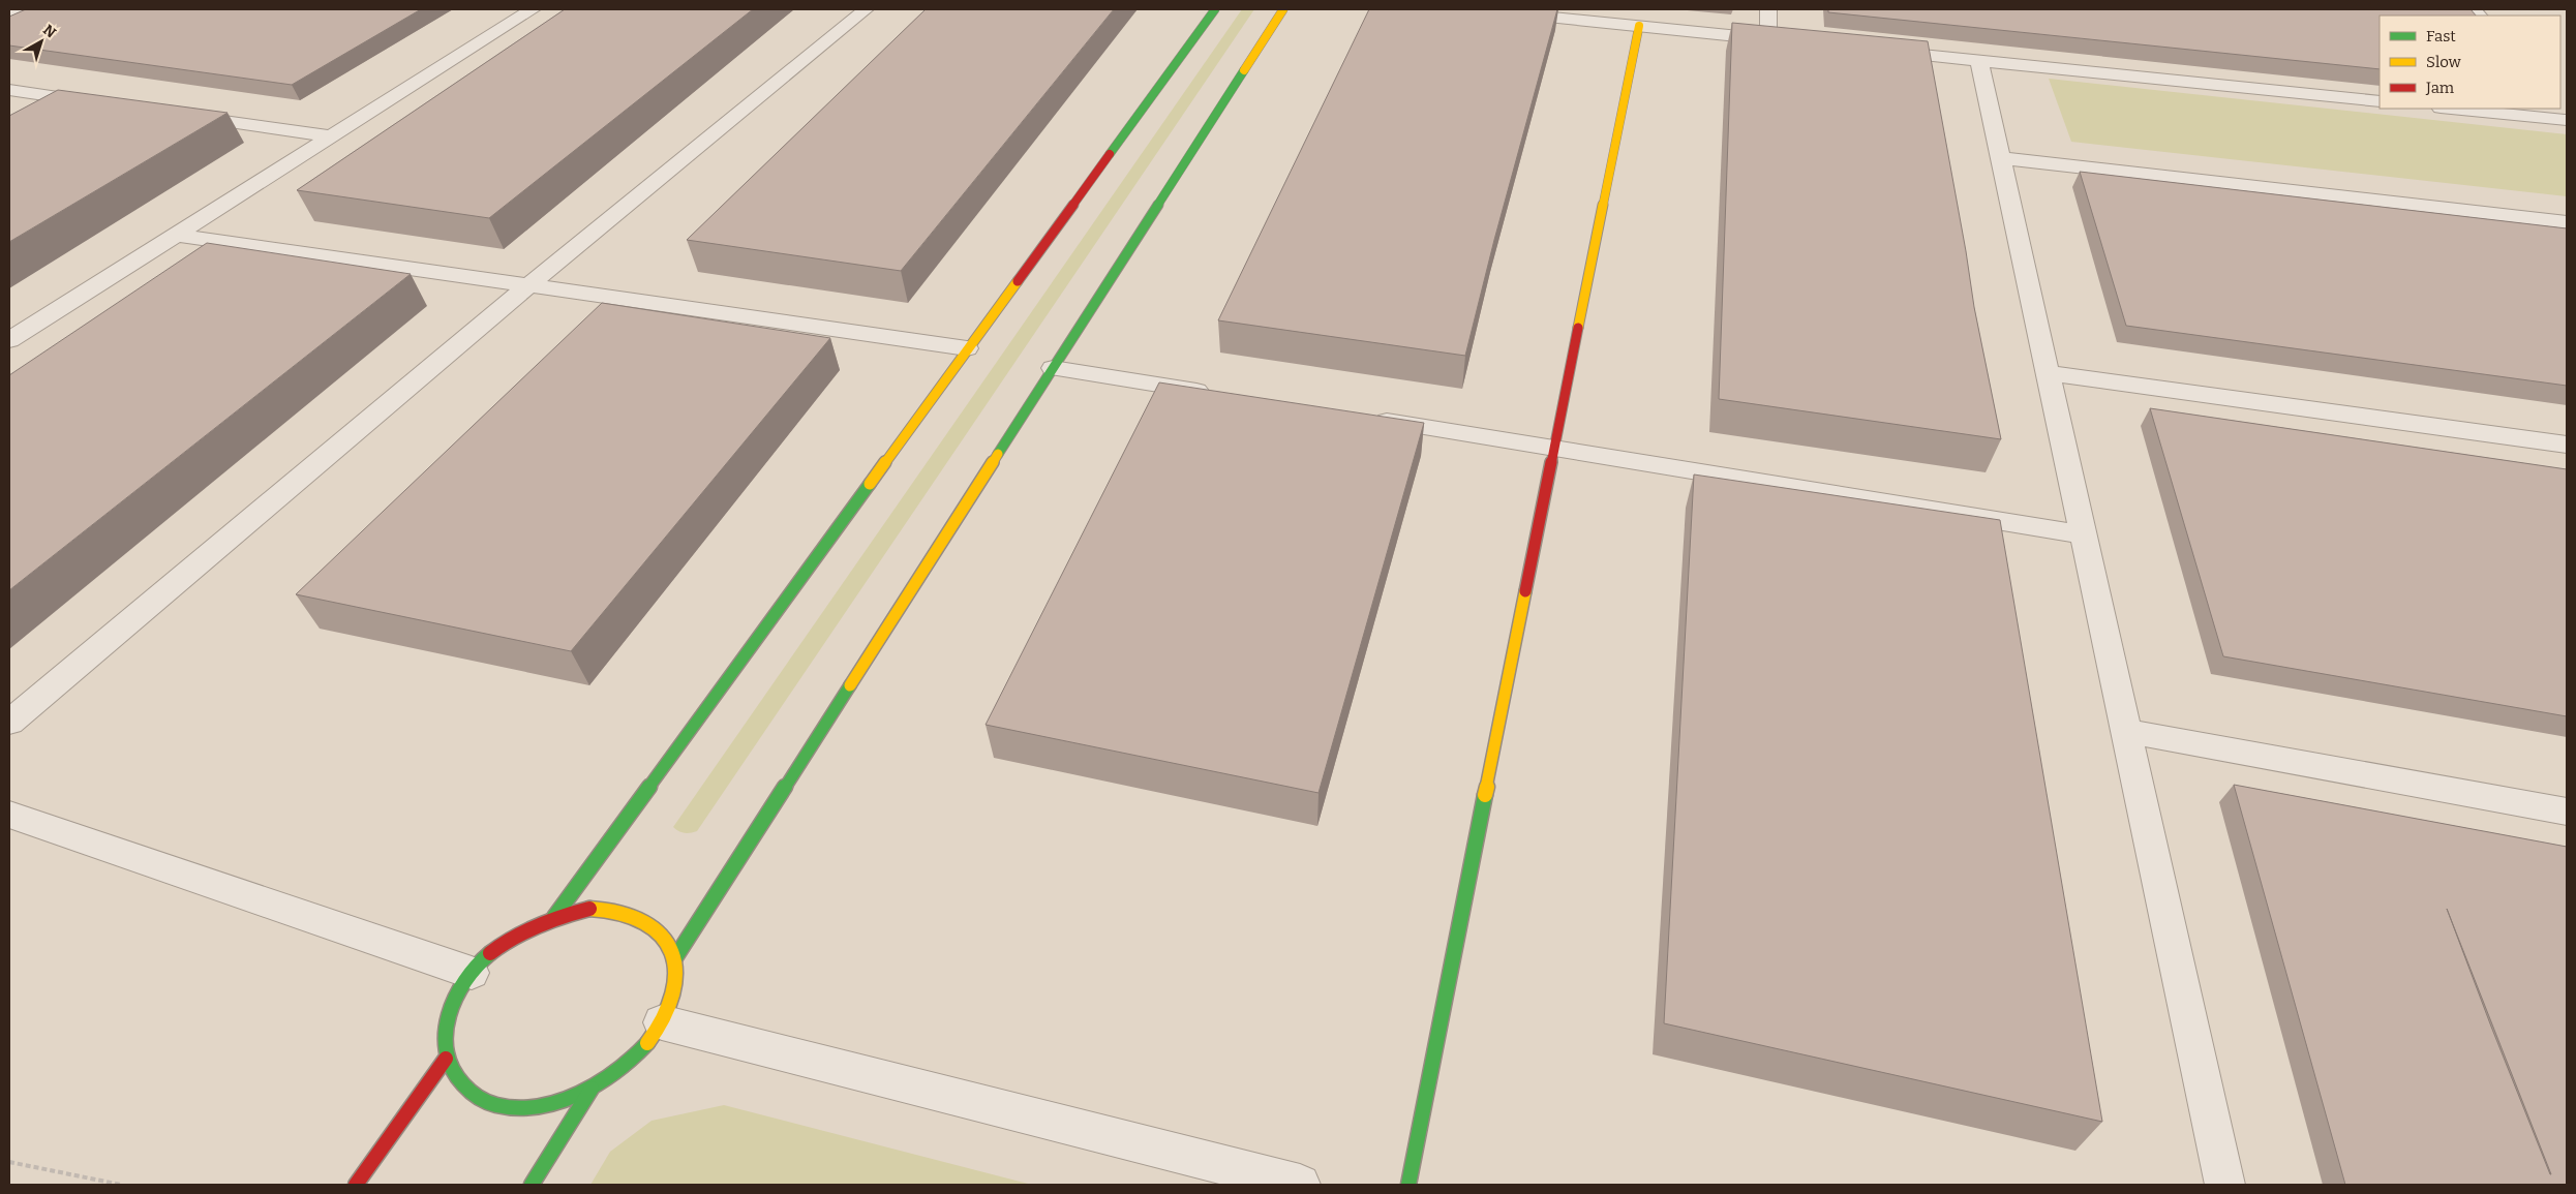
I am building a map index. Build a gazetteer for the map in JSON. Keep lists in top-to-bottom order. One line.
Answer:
{"legend":["Fast","Slow","Jam"],"north":"top right"}
